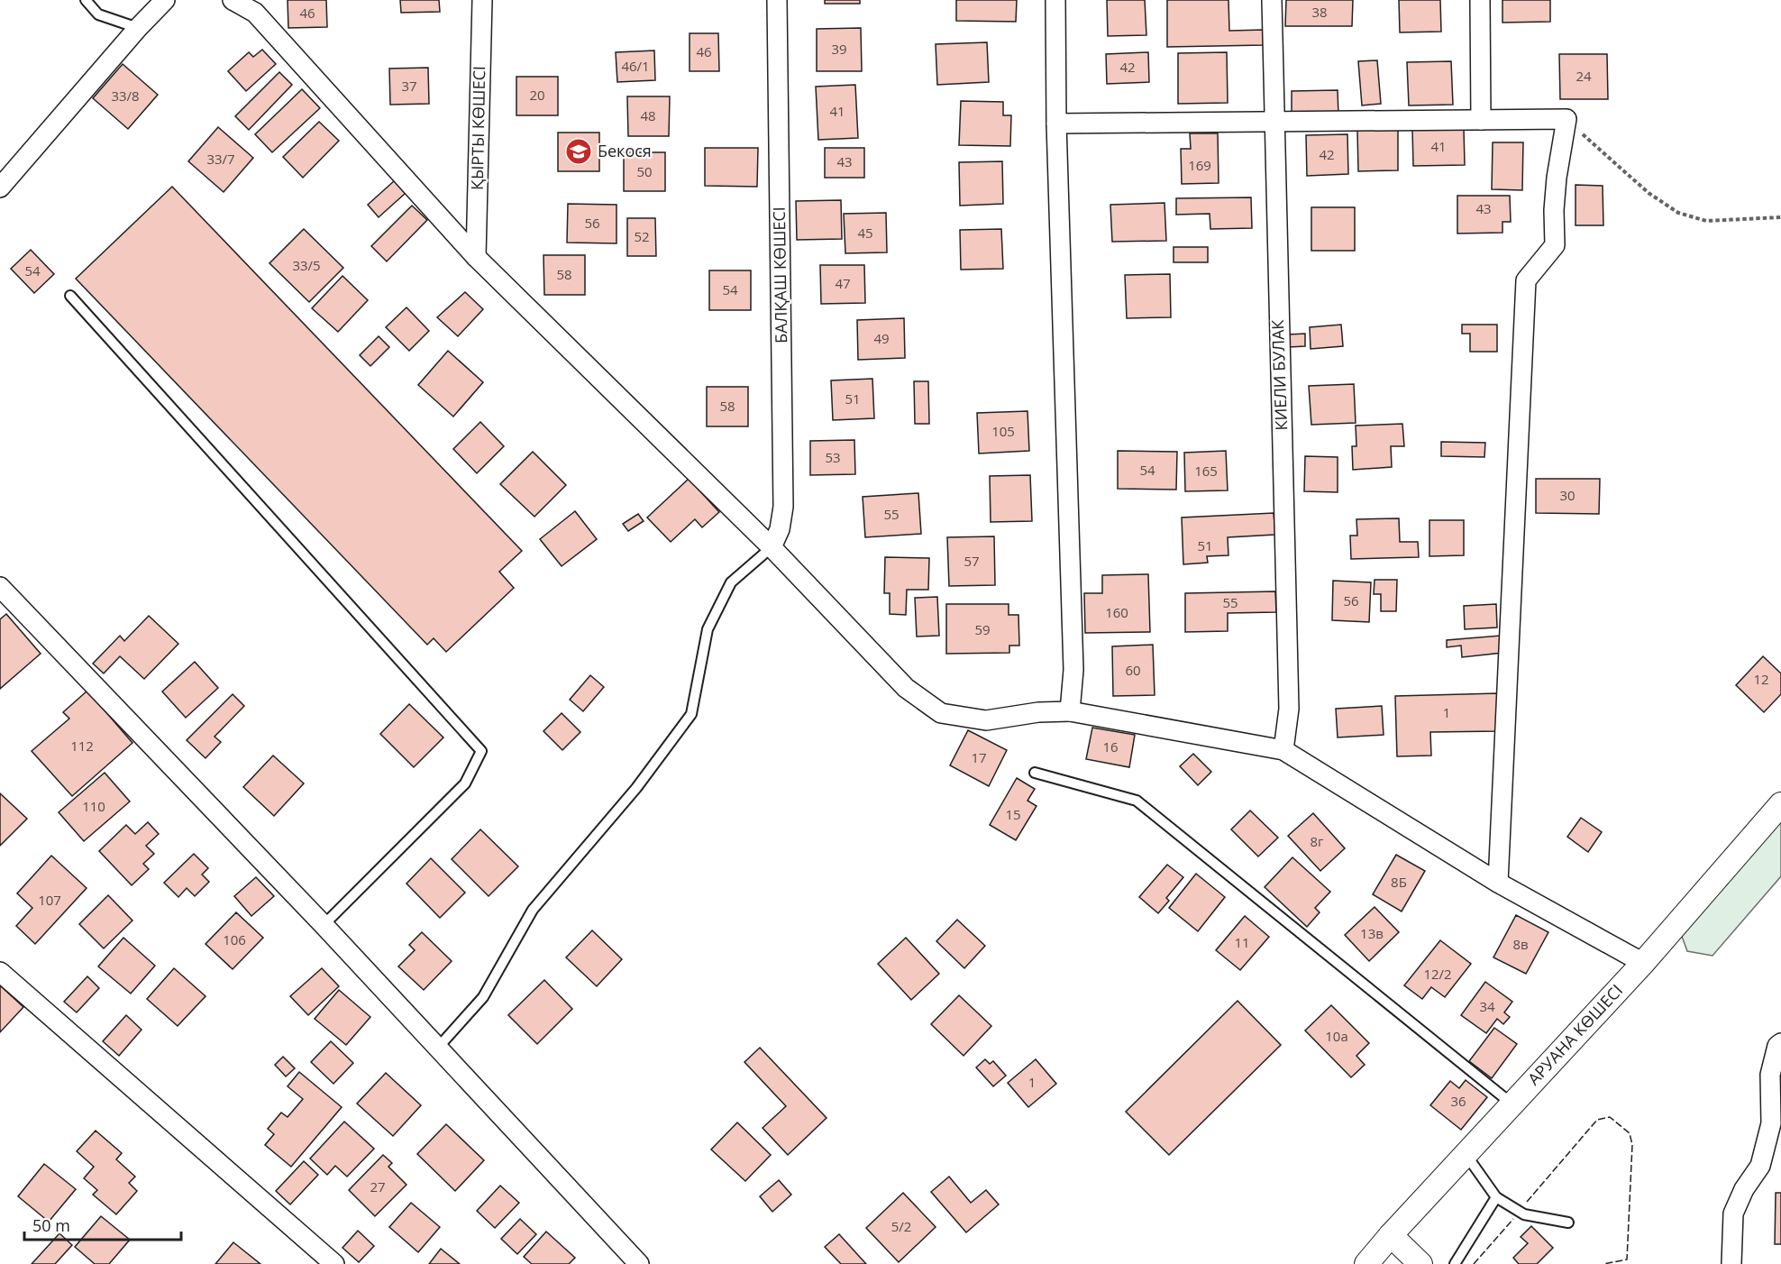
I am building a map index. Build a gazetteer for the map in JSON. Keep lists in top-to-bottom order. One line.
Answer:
{"streets":{"street":["ҚЫРТЫ КӨШЕСІ","БАЛҚАШ КӨШЕСІ","КИЕЛИ БУЛАК","АРУАНА КӨШЕСІ"]},"places":{"school or university":["Бекося"]},"house_numbers":["38","46","39","46","46/1","42","24","37","20","33/8","41","48","41","42","33/7","43","169","50","43","56","45","52","33/5","54","58","47","54","49","51","58","105","53","54","165","30","55","51","57","56","55","160","59","60","12","1","112","16","17","110","15","8г","8Б","107","13в","106","11","8в","12/2","34","10а","1","36","27","5/2"],"scale_bar":"50 m"}
